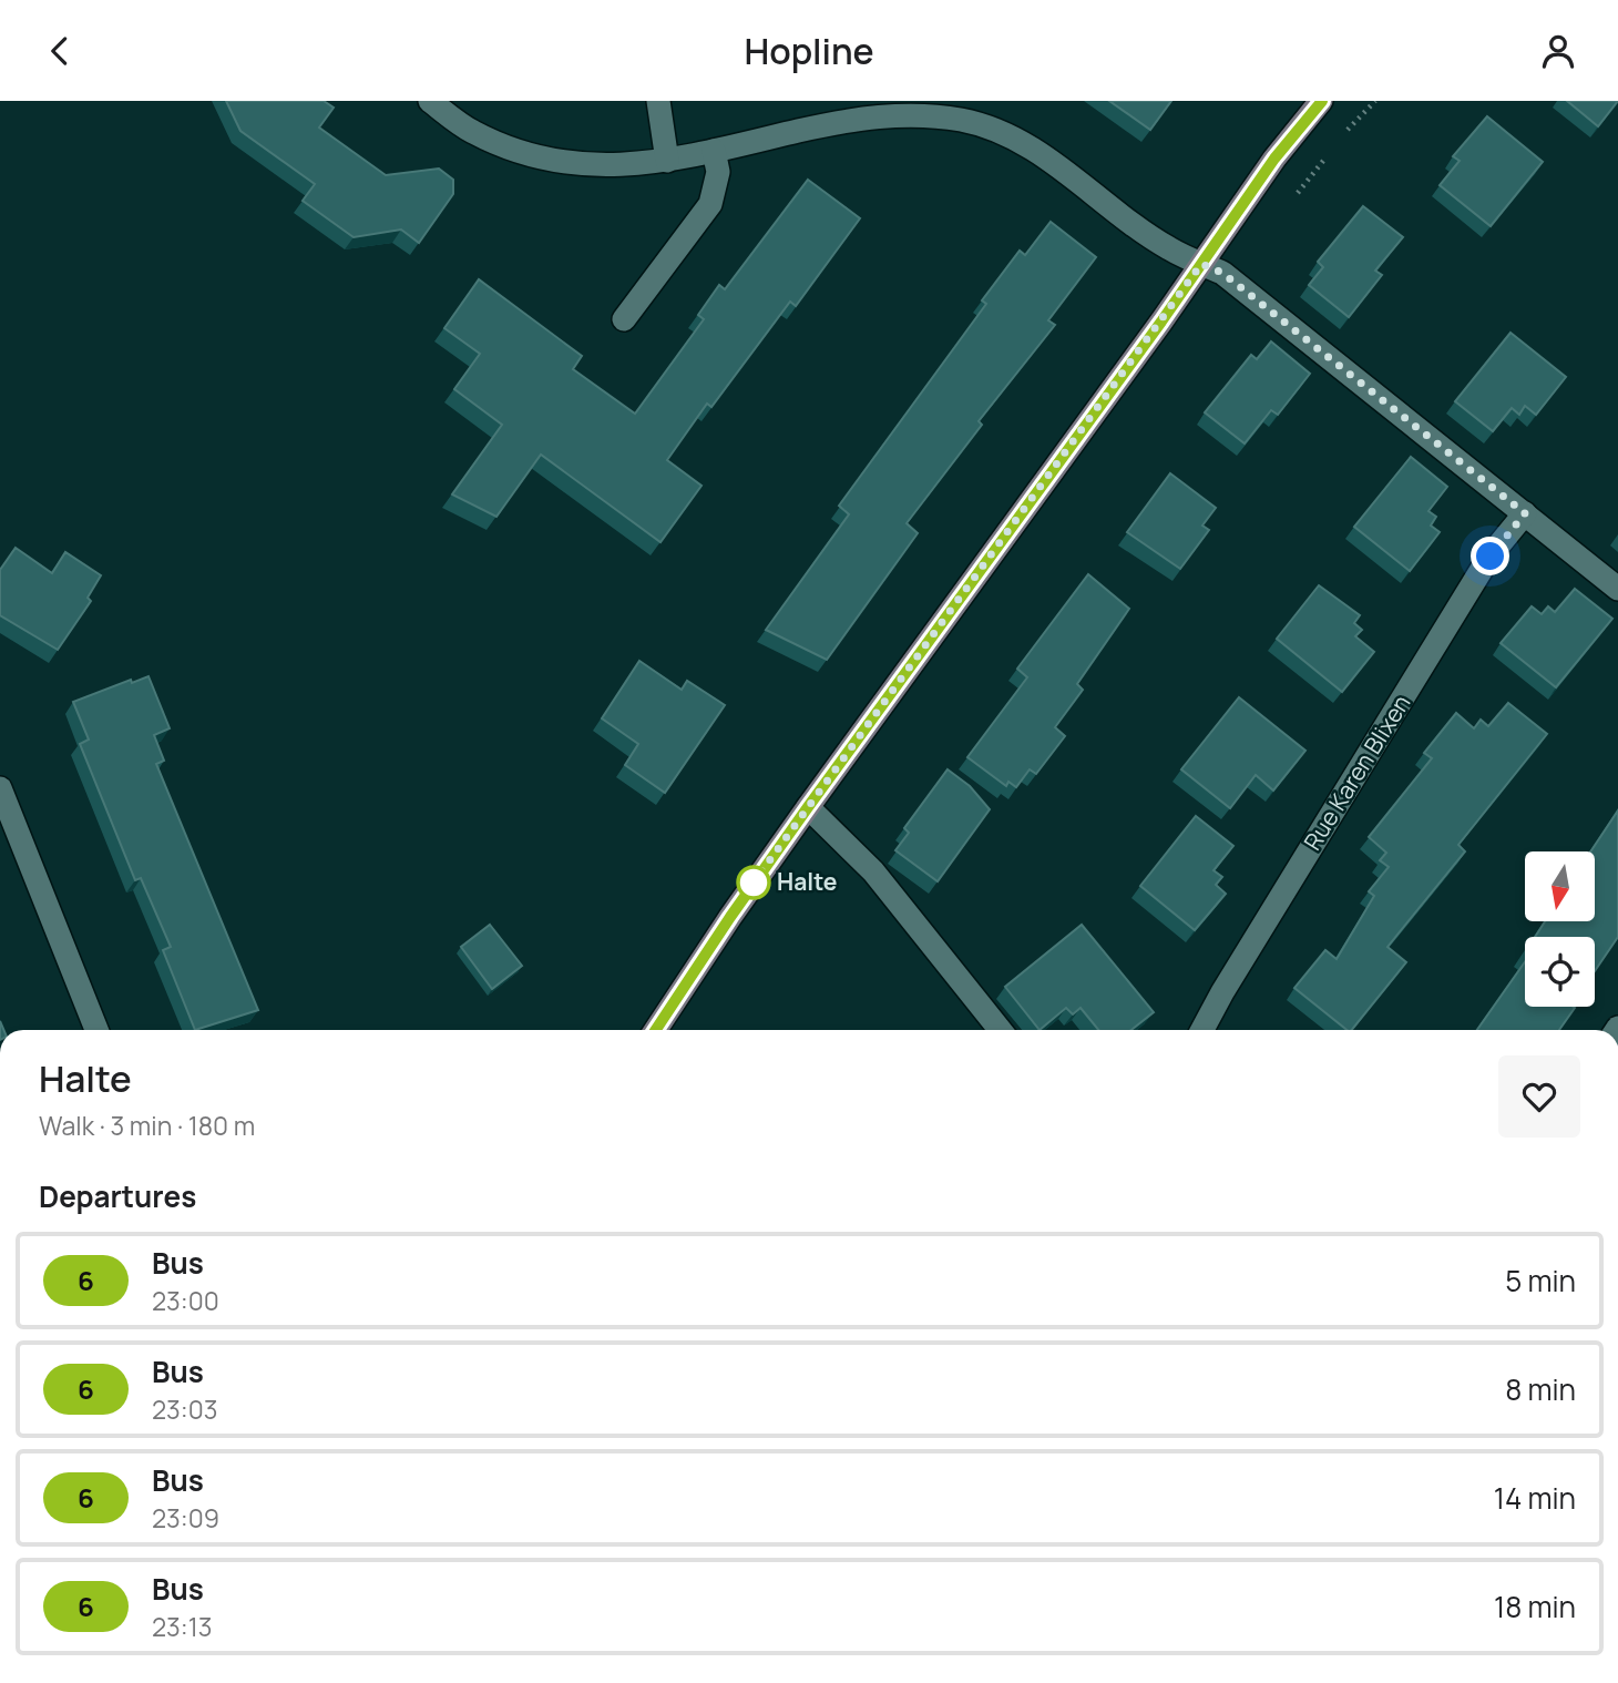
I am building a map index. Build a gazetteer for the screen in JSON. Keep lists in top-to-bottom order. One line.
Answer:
{"streets":{"street":["Rue Karen Blixen"]},"places":["Halte"],"lines":["bus line 6"],"north":"bottom","page":{"header":"Hopline","heading":[["Halte","Walk · 3 min · 180 m"],"Departures"],"list":[{"mark":"6","name":"Bus","note":"23:00","value":"5 min"},{"mark":"6","name":"Bus","note":"23:03","value":"8 min"},{"mark":"6","name":"Bus","note":"23:09","value":"14 min"},{"mark":"6","name":"Bus","note":"23:13","value":"18 min"}]}}
